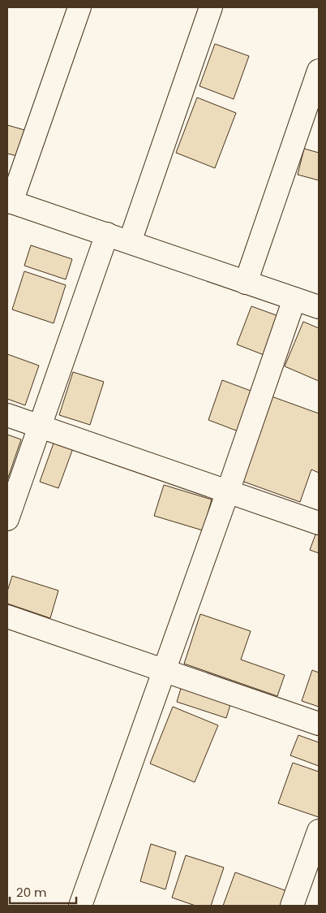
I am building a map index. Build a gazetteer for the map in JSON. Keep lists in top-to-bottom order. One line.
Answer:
{"scale_bar":"20 m"}
